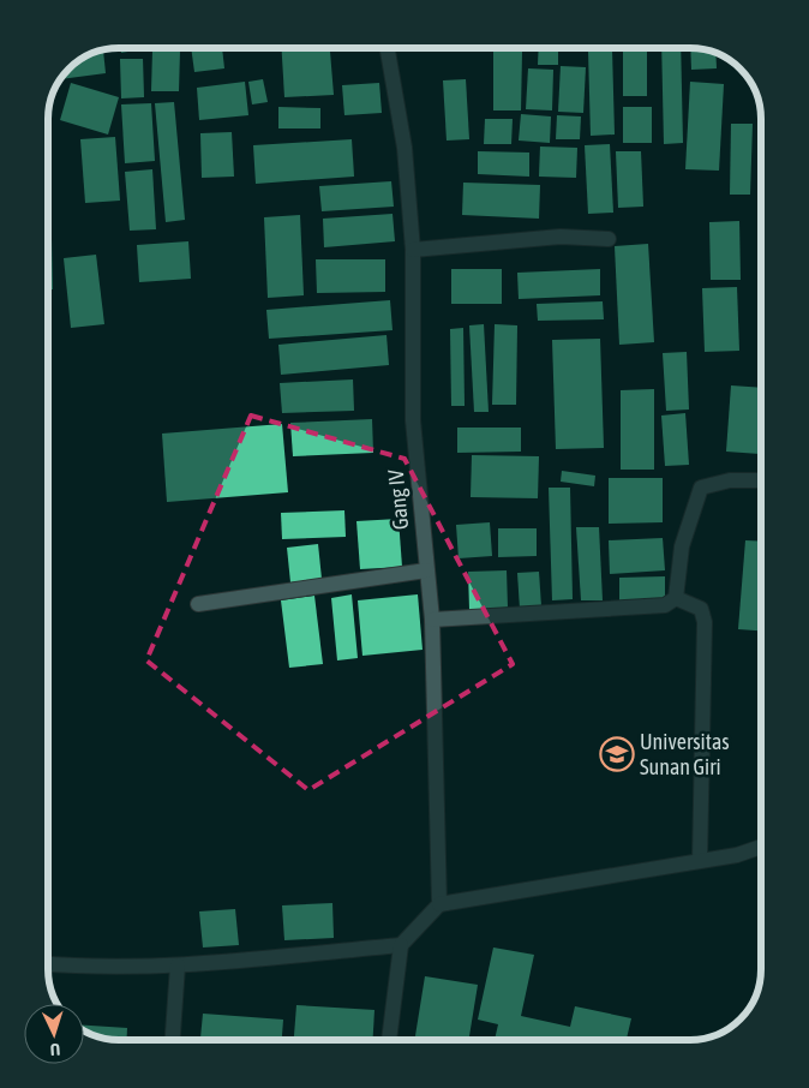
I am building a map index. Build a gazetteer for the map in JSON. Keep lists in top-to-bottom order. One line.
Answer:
{"streets":{"street":["Gang IV"]},"places":{"school or university":["Universitas Sunan Giri"]},"north":"bottom"}
